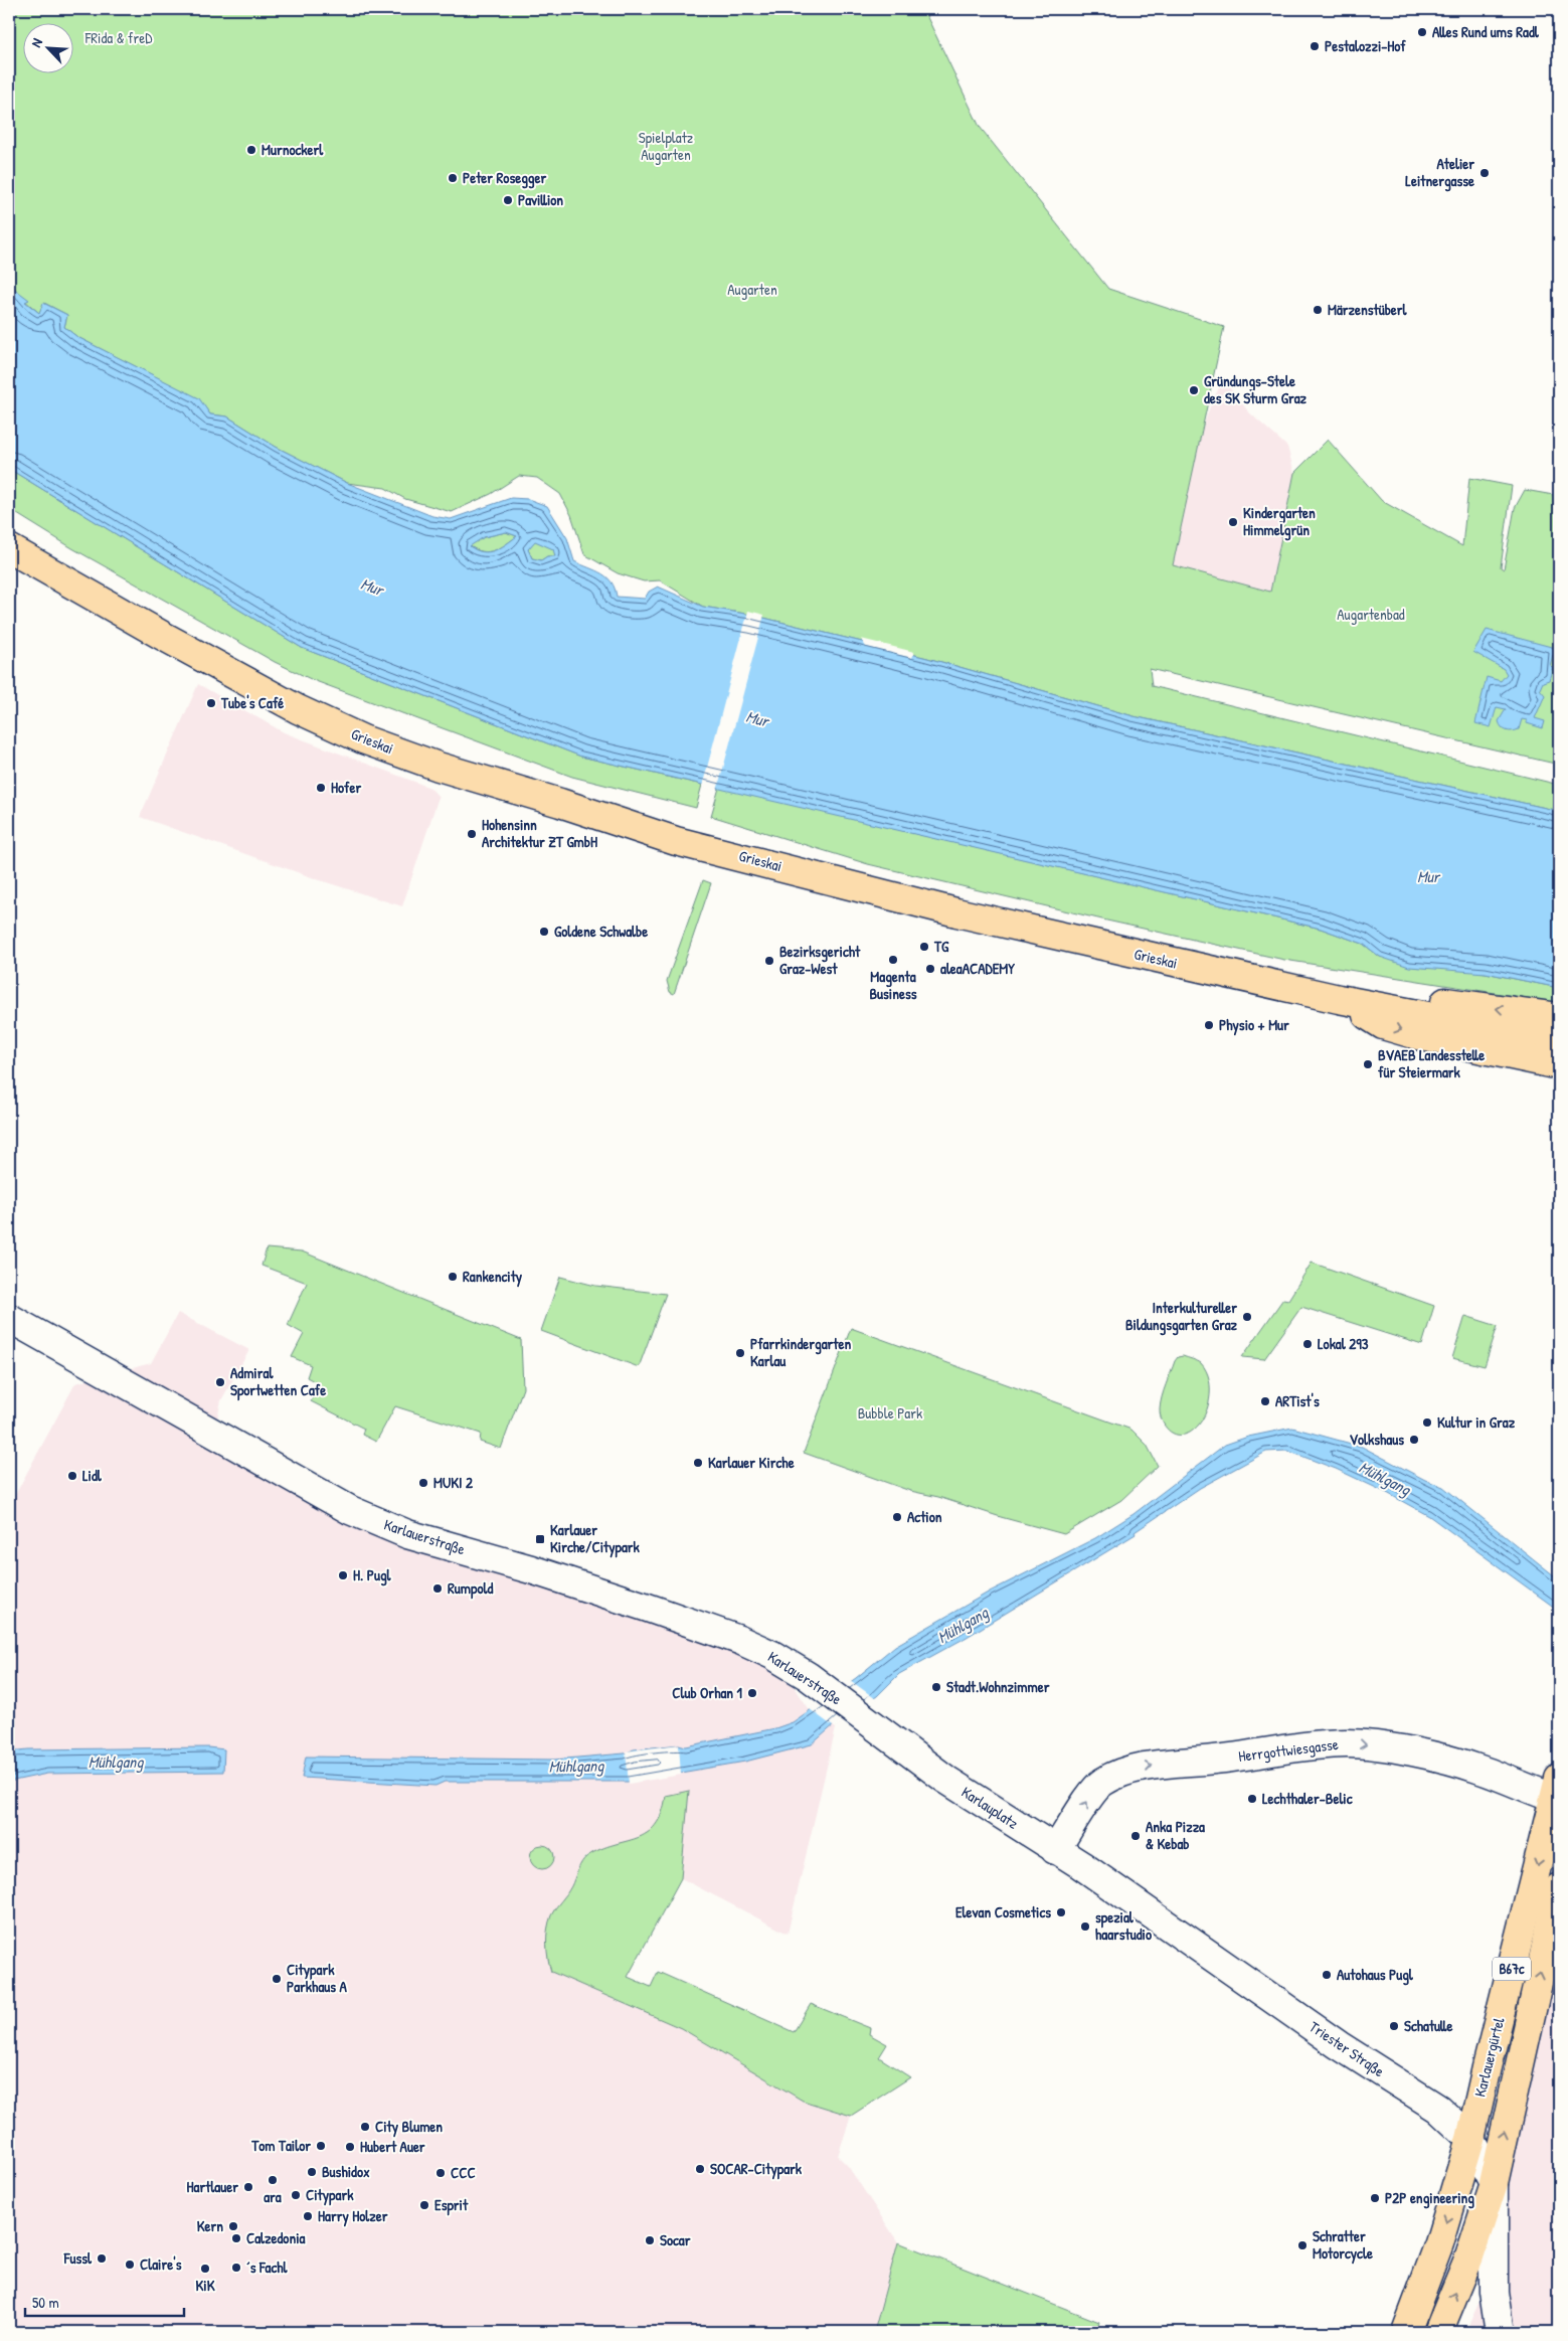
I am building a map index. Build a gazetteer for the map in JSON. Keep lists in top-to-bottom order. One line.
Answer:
{"streets":{"main road":["Grieskai","Karlauerstraße","Herrgottwiesgasse","Karlauplatz","B67c","Triester Straße","Karlauergürtel"]},"crossings":[["Karlauerstraße","Karlauplatz"],["Herrgottwiesgasse","Karlauplatz"],["Herrgottwiesgasse","Triester Straße"],["Herrgottwiesgasse","Karlauergürtel"],["Karlauplatz","Triester Straße"],["Triester Straße","Karlauergürtel"]],"one_way":["Herrgottwiesgasse"],"water":["Mur","Mühlgang"],"parks":["FRida & freD","Spielplatz Augarten","Augarten","Augartenbad","Bubble Park"],"places":{"other":["Alles Rund ums Radl","Pestalozzi-Hof","Murnockerl","Atelier Leitnergasse","Peter Rosegger","Pavillion","Märzenstüberl","Gründungs-Stele des SK Sturm Graz","Kindergarten Himmelgrün","Tube's Café","Hofer","Hohensinn Architektur ZT GmbH","Goldene Schwalbe","TG","Magenta Business","Bezirksgericht Graz-West","aleaACADEMY","Physio + Mur","BVAEB Landesstelle für Steiermark","Rankencity","Interkultureller Bildungsgarten Graz","Lokal 293","Pfarrkindergarten Karlau","Admiral Sportwetten Cafe","ARTist's","Kultur in Graz","Volkshaus","Karlauer Kirche","Lidl","MUKI 2","Action","H. Pugl","Rumpold","Stadt.Wohnzimmer","Club Orhan 1","Lechthaler-Belic","Anka Pizza & Kebab","Elevan Cosmetics","spezial haarstudio","Autohaus Pugl","Citypark Parkhaus A","Schatulle","City Blumen","Tom Tailor","Hubert Auer","SOCAR-Citypark","Bushidox","CCC","ara","Hartlauer","Citypark","P2P engineering","Esprit","Harry Holzer","Kern","Calzedonia","Socar","Schratter Motorcycle","Fussl","Claire's","´s Fachl","KiK"],"transit":["Karlauer Kirche/Citypark"]},"scale_bar":"50 m","north":"top left"}
